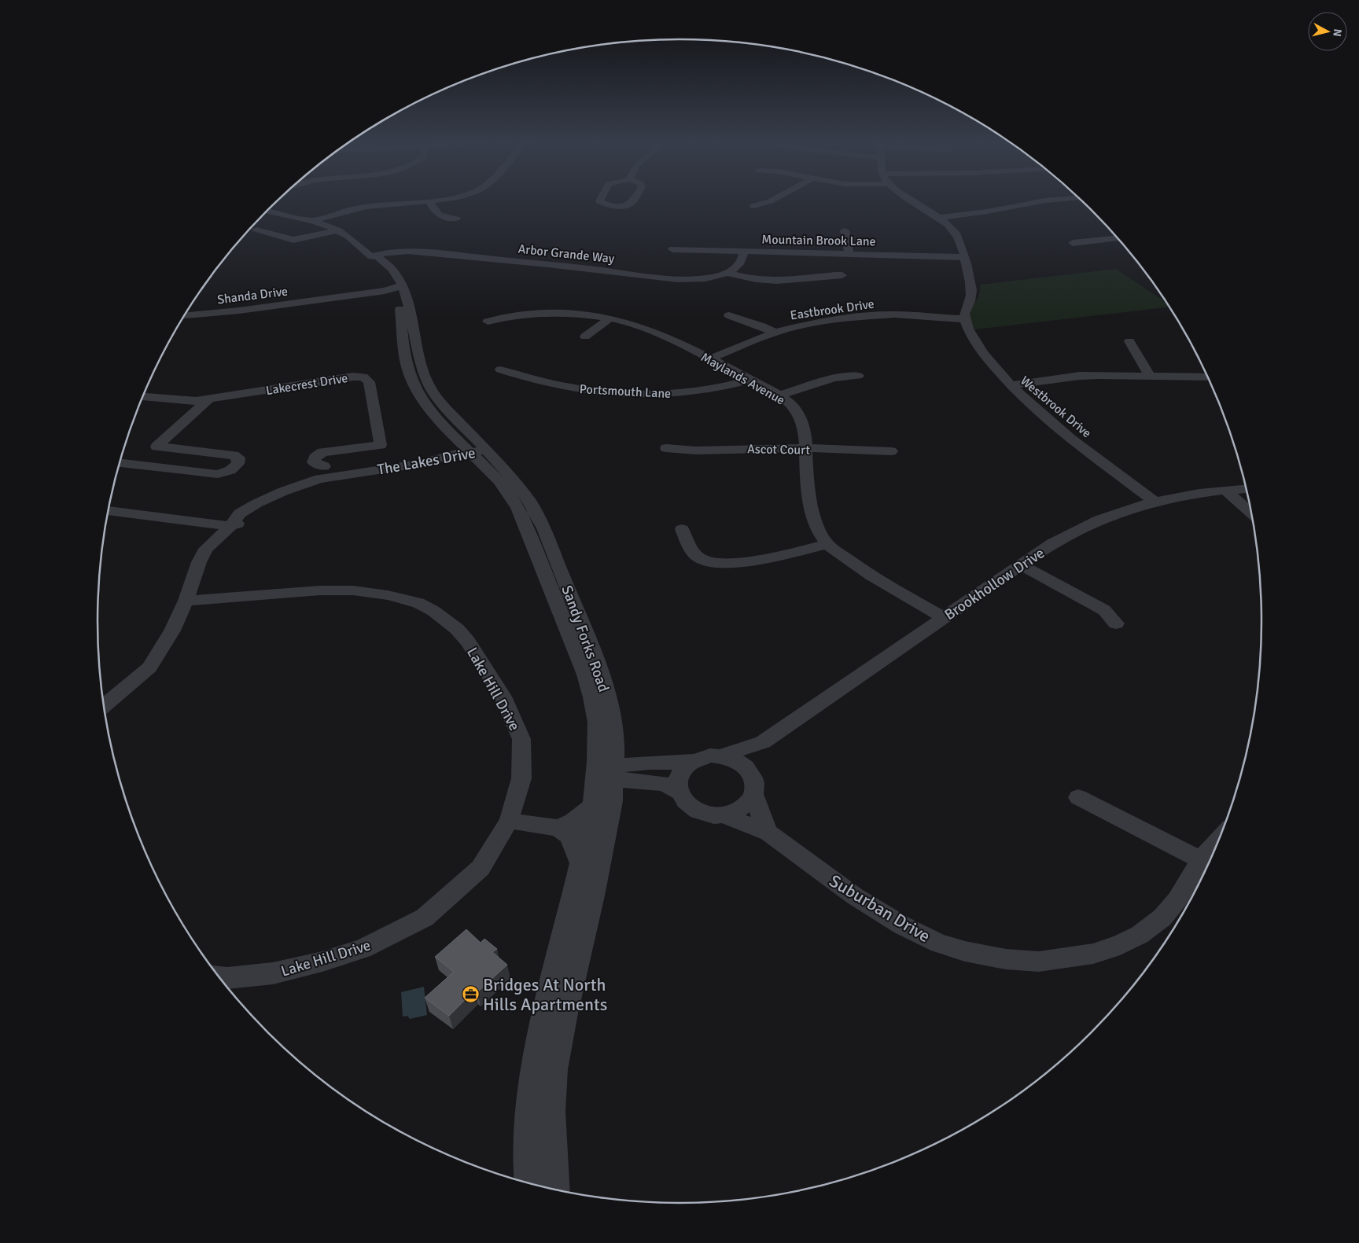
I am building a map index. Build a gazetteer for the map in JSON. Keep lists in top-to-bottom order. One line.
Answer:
{"streets":{"street":["Mountain Brook Lane","Arbor Grande Way","Shanda Drive","Eastbrook Drive","Maylands Avenue","Lakecrest Drive","Portsmouth Lane","Westbrook Drive","Ascot Court","The Lakes Drive","Brookhollow Drive","Sandy Forks Road","Lake Hill Drive","Suburban Drive"]},"crossings":[["Mountain Brook Lane","Arbor Grande Way"],["Arbor Grande Way","Sandy Forks Road"],["Shanda Drive","Sandy Forks Road"],["Eastbrook Drive","Maylands Avenue"],["Eastbrook Drive","Westbrook Drive"],["Maylands Avenue","Portsmouth Lane"],["Maylands Avenue","Ascot Court"],["Maylands Avenue","Brookhollow Drive"],["Lakecrest Drive","The Lakes Drive"],["Westbrook Drive","Brookhollow Drive"],["The Lakes Drive","Sandy Forks Road"],["The Lakes Drive","Lake Hill Drive"],["Brookhollow Drive","Sandy Forks Road"],["Brookhollow Drive","Suburban Drive"],["Sandy Forks Road","Suburban Drive"]],"places":{"office":["Bridges At North Hills Apartments"]},"north":"right"}
